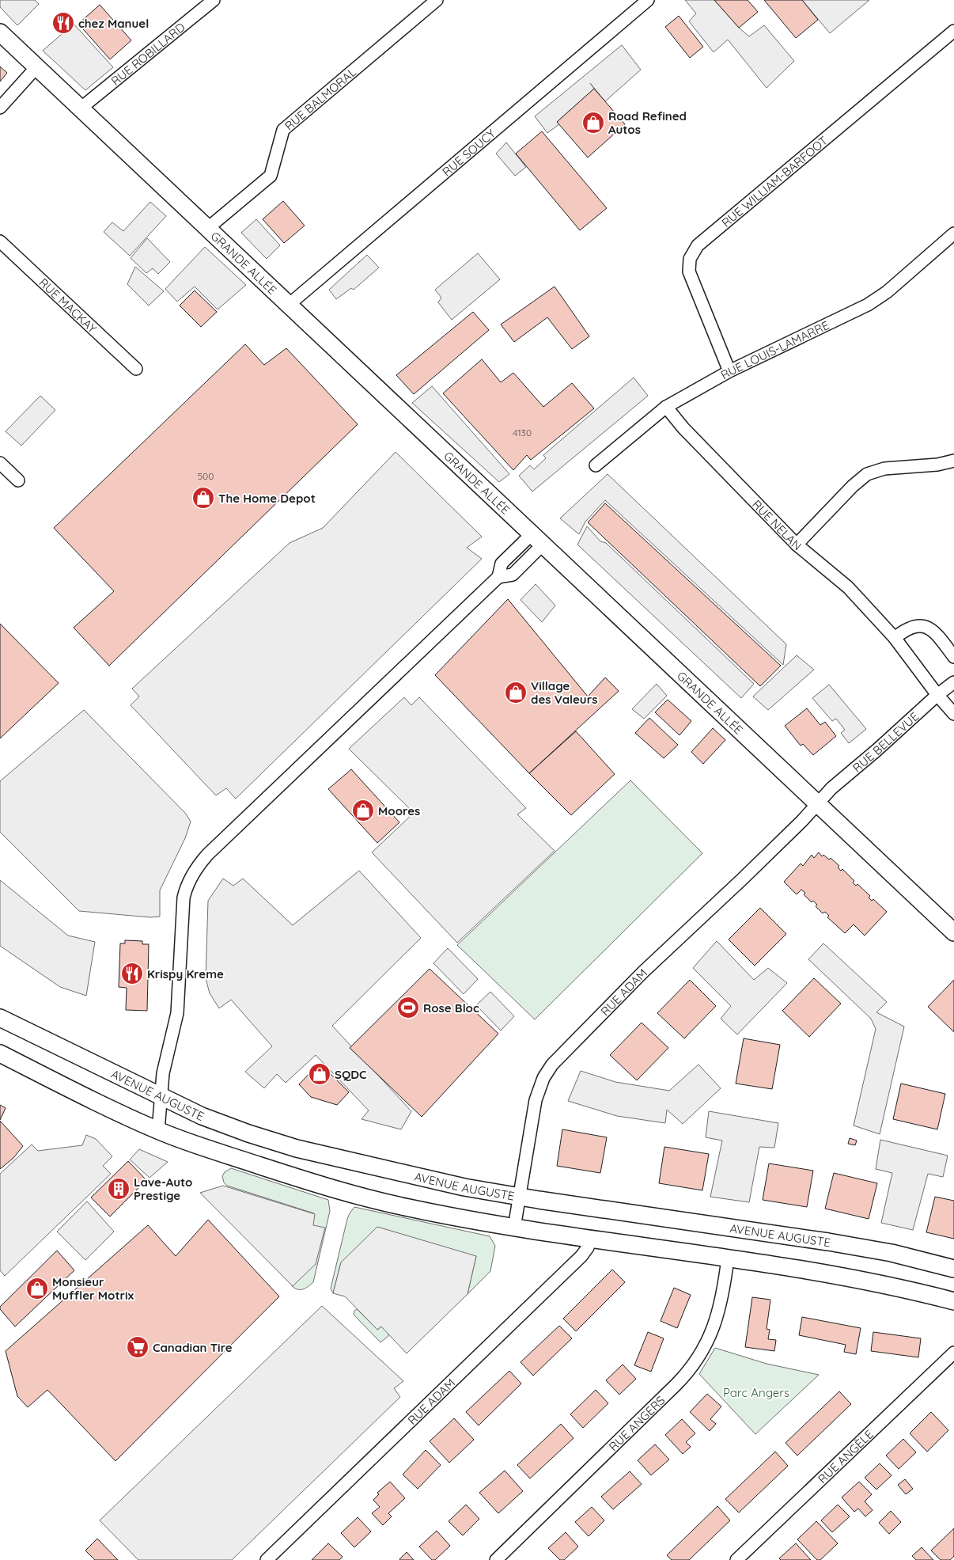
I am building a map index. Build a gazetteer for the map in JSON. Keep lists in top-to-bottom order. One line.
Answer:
{"streets":{"main road":["GRANDE ALLÉE","AVENUE AUGUSTE"],"street":["RUE ROBILLARD","RUE BALMORAL","RUE SOUCY","RUE WILLIAM-BARFOOT","RUE MACKAY","RUE LOUIS-LAMARRE","RUE NELAN","RUE BELLEVUE","RUE ADAM","RUE ANGERS","RUE ANGÈLE"]},"crossings":[["RUE ROBILLARD","GRANDE ALLÉE"],["RUE BALMORAL","GRANDE ALLÉE"],["RUE SOUCY","GRANDE ALLÉE"],["RUE WILLIAM-BARFOOT","RUE LOUIS-LAMARRE"],["GRANDE ALLÉE","RUE BELLEVUE"],["GRANDE ALLÉE","RUE ADAM"],["RUE LOUIS-LAMARRE","RUE NELAN"],["RUE NELAN","RUE BELLEVUE"],["RUE BELLEVUE","RUE ADAM"],["RUE ADAM","AVENUE AUGUSTE"]],"parks":["Parc Angers"],"places":{"restaurant":["chez Manuel","Krispy Kreme"],"shop":["Road Refined Autos","The Home Depot","Village des Valeurs","Moores","SQDC","Monsieur Muffler Motrix"],"sports":["Rose Bloc"],"building":["Lave-Auto Prestige"],"supermarket":["Canadian Tire"]},"house_numbers":["4130","500"]}
